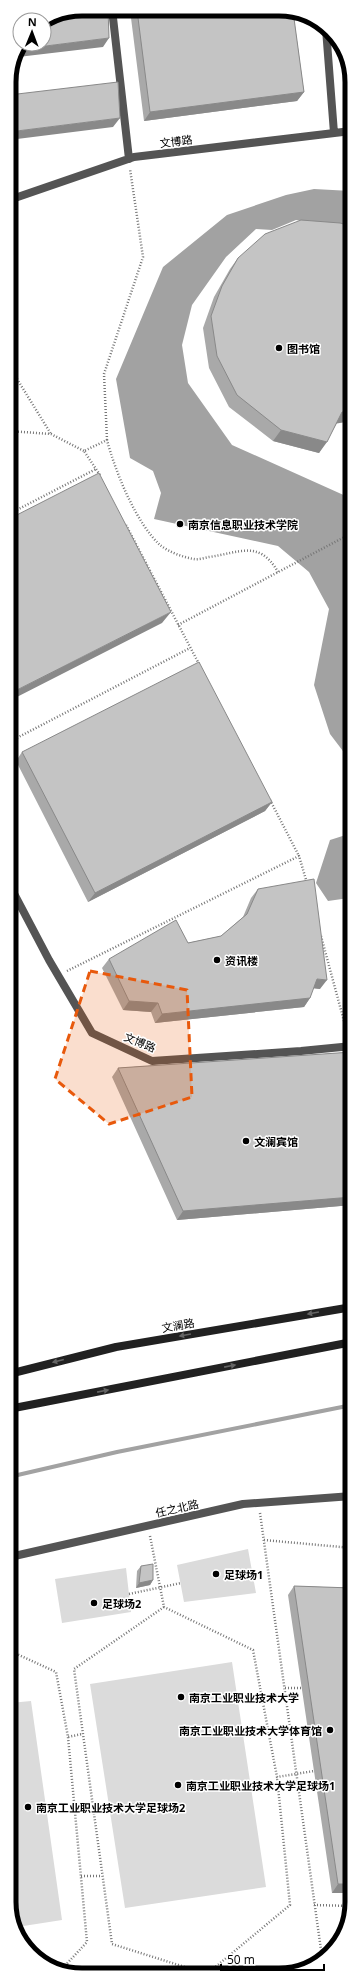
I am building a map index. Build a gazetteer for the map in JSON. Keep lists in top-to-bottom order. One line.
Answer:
{"streets":{"main road":["文澜路"],"street":["文博路","任之北路"]},"places":["图书馆","南京信息职业技术学院","资讯楼","文澜宾馆","足球场1","足球场2","南京工业职业技术大学","南京工业职业技术大学体育馆","南京工业职业技术大学足球场1","南京工业职业技术大学足球场2"],"scale_bar":"50 m","north":"top"}
